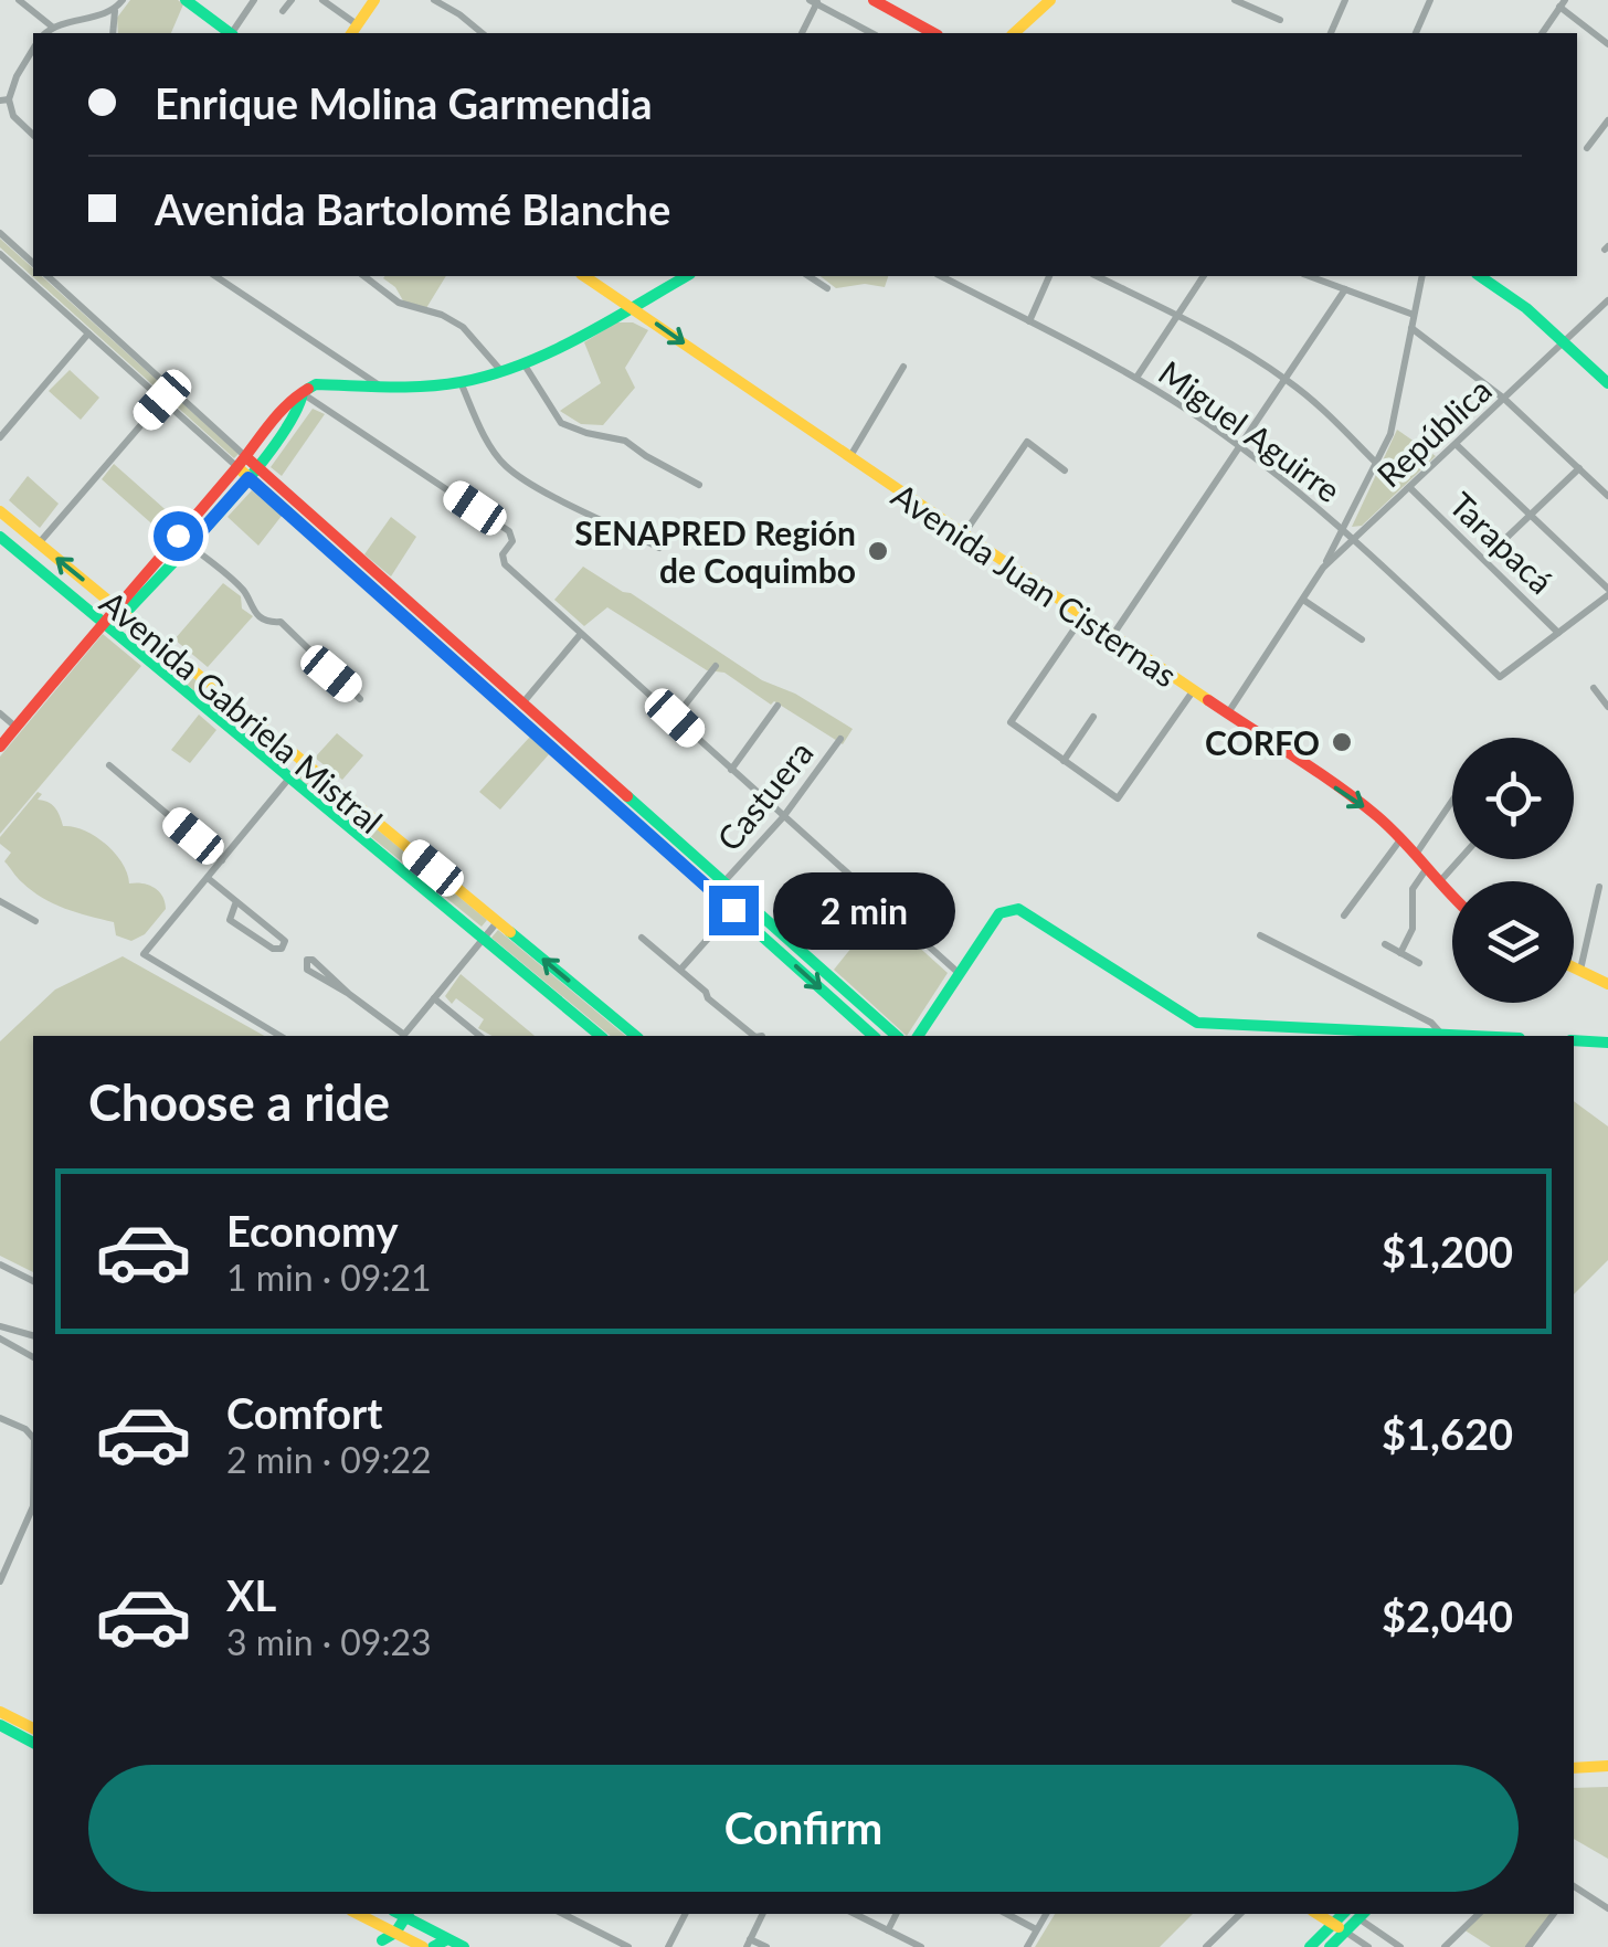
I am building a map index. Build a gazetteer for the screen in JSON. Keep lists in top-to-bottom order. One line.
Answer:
{"streets":{"main road":["Avenida Juan Cisternas","Avenida Gabriela Mistral"],"street":["Miguel Aguirre","República","Tarapacá","Castuera"]},"crossings":[["Miguel Aguirre","República"],["Miguel Aguirre","Tarapacá"],["República","Tarapacá"],["República","Avenida Juan Cisternas"]],"one_way":["Avenida Juan Cisternas"],"places":["SENAPRED Región de Coquimbo","CORFO"],"page":{"banner":["Enrique Molina Garmendia","Avenida Bartolomé Blanche"],"bubble":"2 min","heading":"Choose a ride","list":[{"name":"Economy","note":"1 min · 09:21","value":"$1,200"},{"name":"Comfort","note":"2 min · 09:22","value":"$1,620"},{"name":"XL","note":"3 min · 09:23","value":"$2,040"}],"buttons":"Confirm"}}
